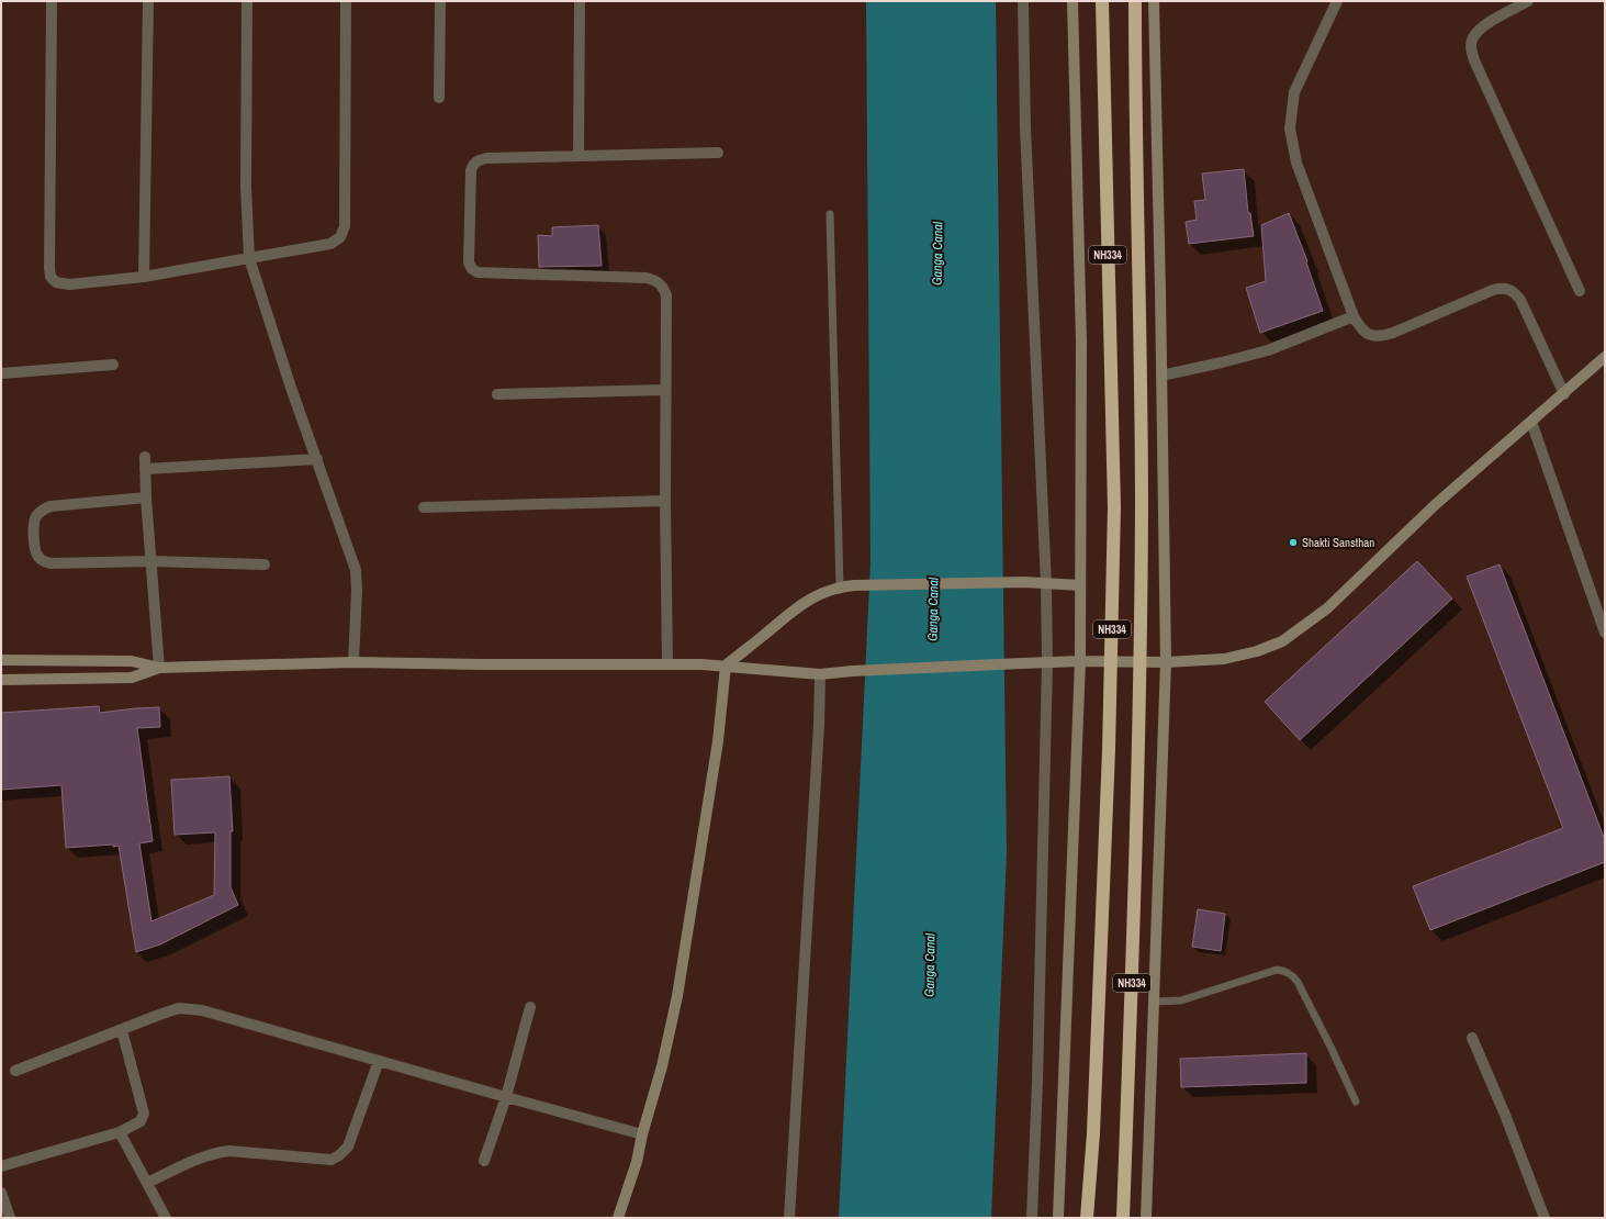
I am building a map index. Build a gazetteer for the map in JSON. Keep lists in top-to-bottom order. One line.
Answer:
{"streets":{"highway":["NH334"]},"water":["Ganga Canal"],"places":["Shakti Sansthan"]}
